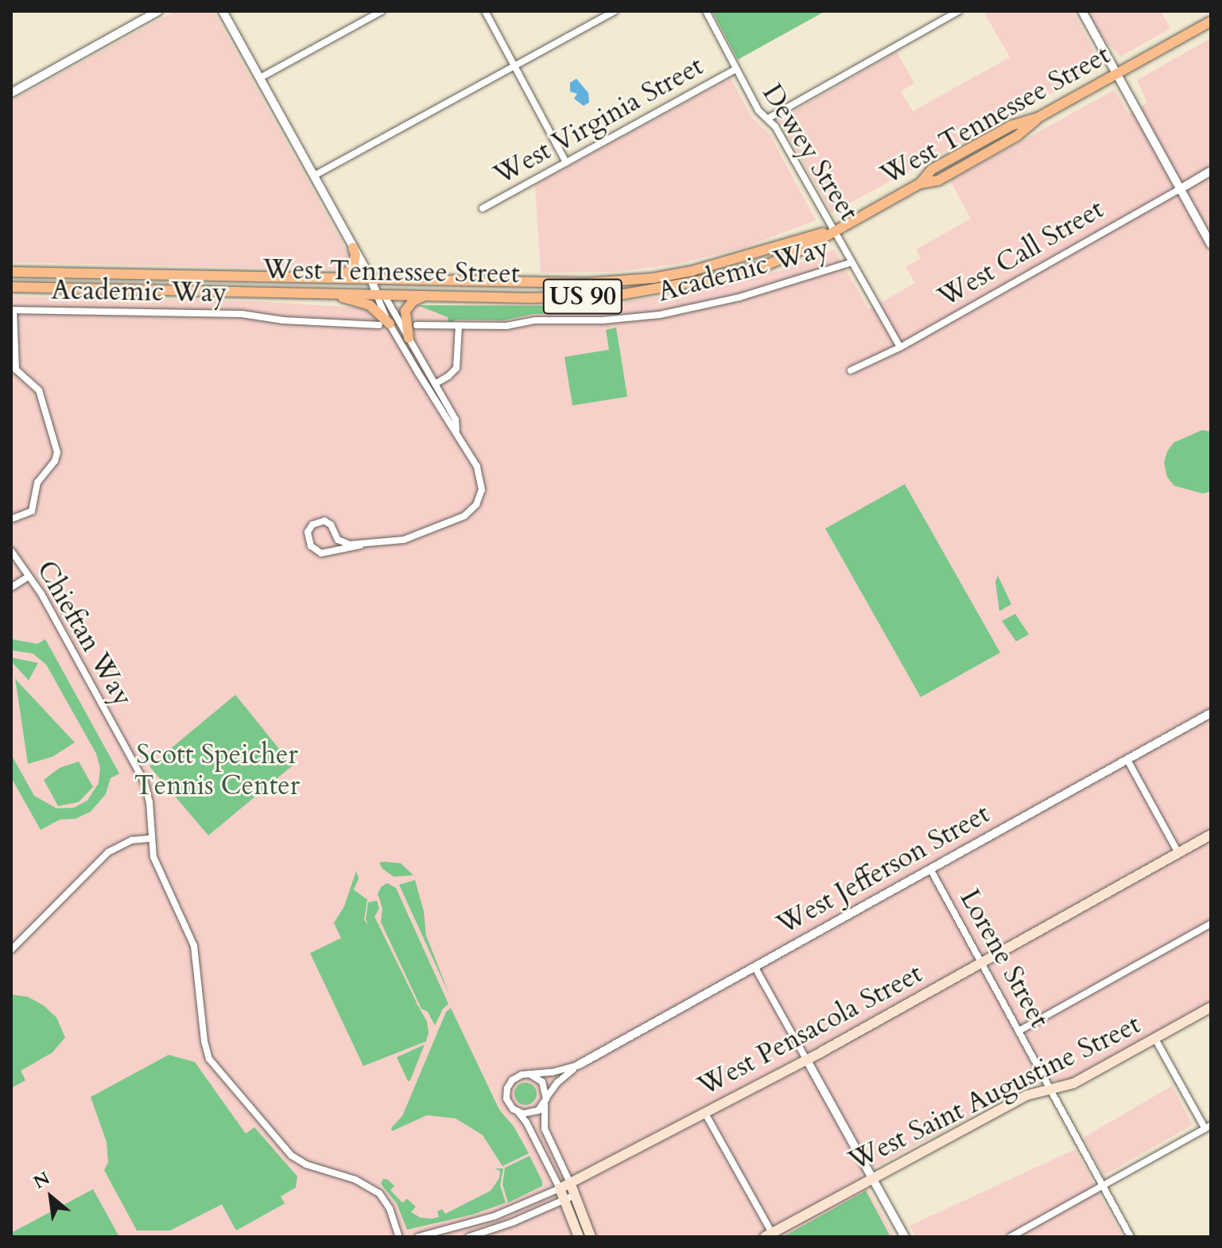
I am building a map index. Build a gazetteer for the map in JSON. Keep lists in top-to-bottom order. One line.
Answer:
{"streets":{"main road":["West Tennessee Street","US 90","West Pensacola Street","West Saint Augustine Street"],"street":["West Virginia Street","Dewey Street","West Call Street","Academic Way","Chieftan Way","West Jefferson Street","Lorene Street"]},"crossings":[["West Tennessee Street","Dewey Street"],["West Virginia Street","Dewey Street"],["Dewey Street","West Call Street"],["Dewey Street","Academic Way"],["West Jefferson Street","Lorene Street"],["Lorene Street","West Pensacola Street"],["Lorene Street","West Saint Augustine Street"]],"parks":["Scott Speicher Tennis Center"],"north":"top left"}
